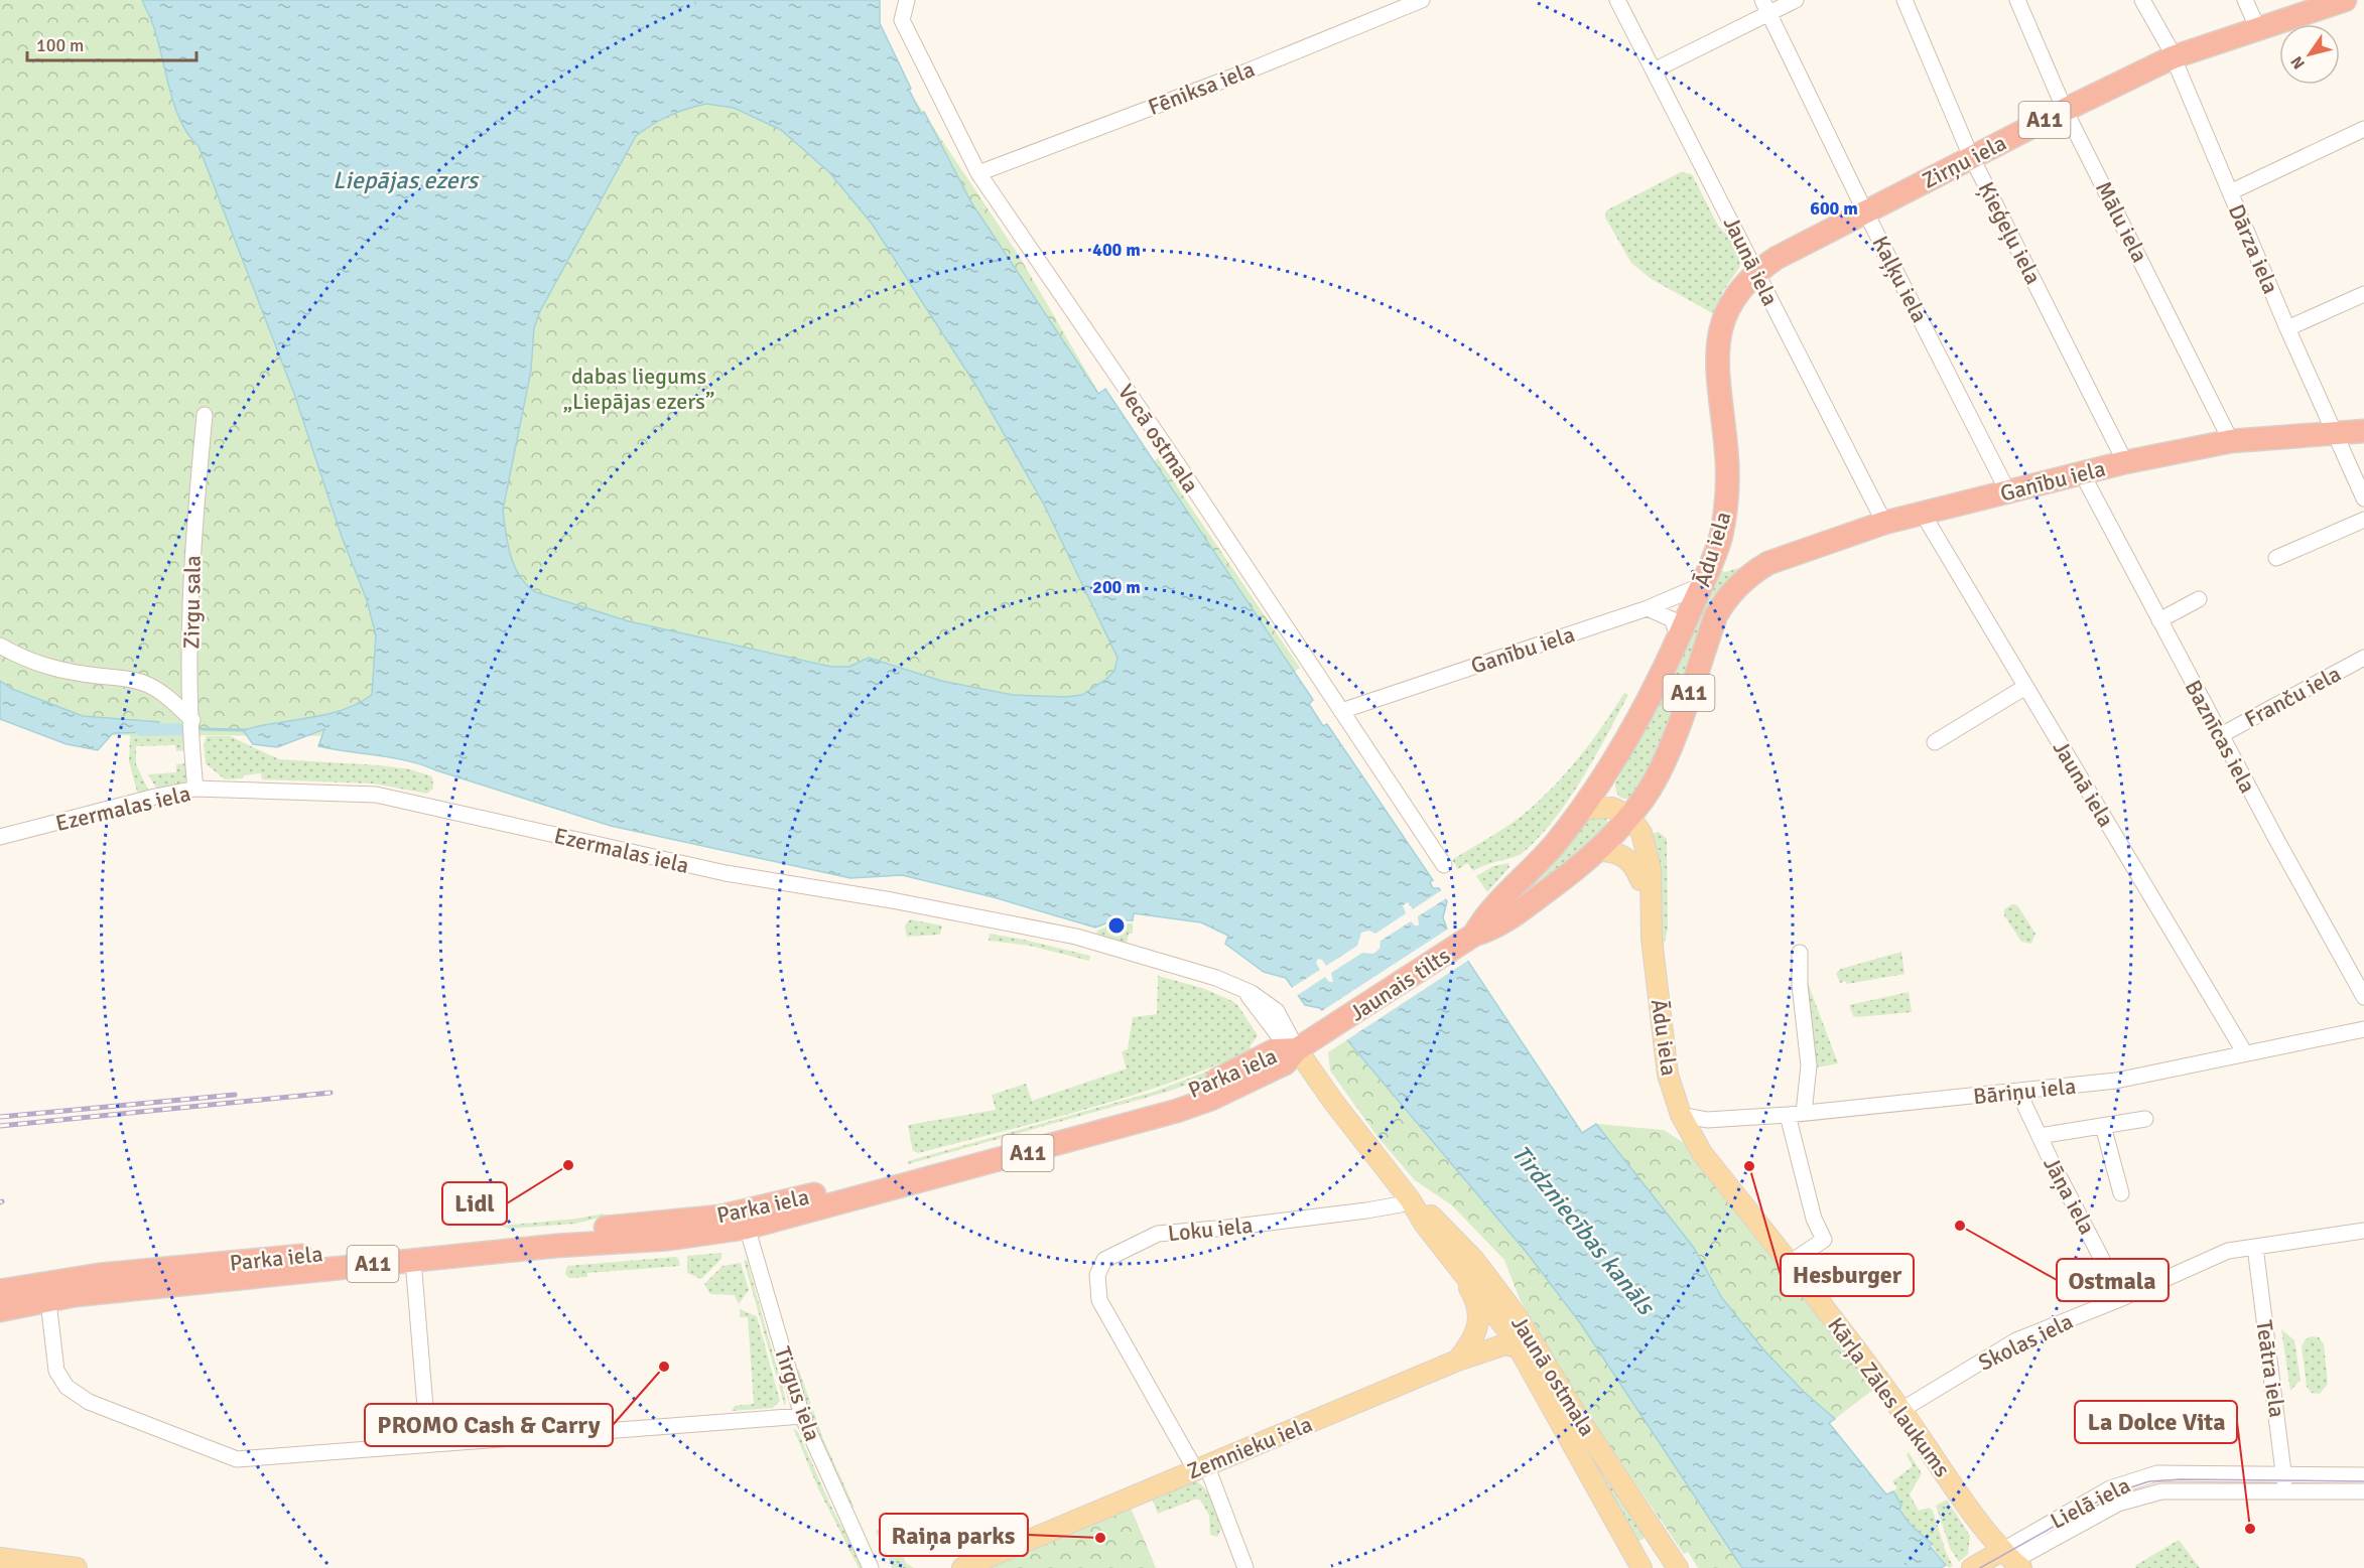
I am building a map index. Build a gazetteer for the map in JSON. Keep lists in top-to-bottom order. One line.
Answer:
{"streets":{"highway":["A11","Zirņu iela","Ganību iela","Ādu iela","Jaunais tilts","Parka iela"],"main road":["Jaunā ostmala","Kārļa Zāles laukums","Zemnieku iela","Lielā iela"],"street":["Fēniksa iela","Mālu iela","Ķieģeļu iela","Dārza iela","Jaunā iela","Kaļķu iela","Vecā ostmala","Zirgu sala","Franču iela","Baznīcas iela","Ezermalas iela","Bāriņu iela","Jāņa iela","Loku iela","Skolas iela","Teātra iela","Tirgus iela"]},"crossings":[["Fēniksa iela","Vecā ostmala"],["A11","Ādu iela"],["A11","Jaunais tilts"],["Zirņu iela","Mālu iela"],["Zirņu iela","Ķieģeļu iela"],["Zirņu iela","Dārza iela"],["Zirņu iela","Jaunā iela"],["Zirņu iela","Kaļķu iela"],["Zirņu iela","Ādu iela"],["Mālu iela","Ganību iela"],["Ķieģeļu iela","Ganību iela"],["Dārza iela","Ganību iela"],["Jaunā iela","Ganību iela"],["Jaunā iela","Ādu iela"],["Jaunā iela","Bāriņu iela"],["Kaļķu iela","Ganību iela"],["Vecā ostmala","Ganību iela"],["Ganību iela","Ādu iela"],["Ganību iela","Baznīcas iela"],["Ādu iela","Bāriņu iela"],["Ādu iela","Kārļa Zāles laukums"],["Zirgu sala","Ezermalas iela"],["Franču iela","Baznīcas iela"],["Ezermalas iela","Jaunais tilts"],["Ezermalas iela","Parka iela"],["Ezermalas iela","Jaunā ostmala"],["Jaunais tilts","Parka iela"],["Jaunais tilts","Jaunā ostmala"],["Parka iela","Jaunā ostmala"],["Parka iela","Tirgus iela"],["Bāriņu iela","Jāņa iela"],["Bāriņu iela","Kārļa Zāles laukums"],["Jāņa iela","Skolas iela"],["Loku iela","Jaunā ostmala"],["Loku iela","Zemnieku iela"],["Skolas iela","Teātra iela"],["Skolas iela","Kārļa Zāles laukums"],["Teātra iela","Lielā iela"],["Jaunā ostmala","Zemnieku iela"],["Kārļa Zāles laukums","Lielā iela"]],"water":["Liepājas ezers","Tirdzniecības kanāls"],"parks":["dabas liegums „Liepājas ezers”"],"places":["Lidl","Hesburger","Ostmala","PROMO Cash & Carry","La Dolce Vita","Raiņa parks"],"scale_bar":"100 m","north":"bottom left","rings":["600 m","400 m","200 m"]}
